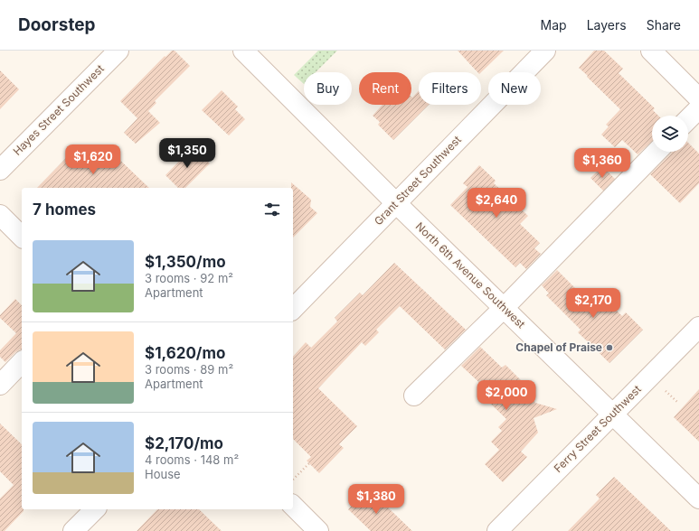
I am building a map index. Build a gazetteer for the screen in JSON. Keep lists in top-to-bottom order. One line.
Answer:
{"streets":{"street":["Hayes Street Southwest","Grant Street Southwest","North 6th Avenue Southwest","Ferry Street Southwest"]},"crossings":[["Grant Street Southwest","North 6th Avenue Southwest"],["North 6th Avenue Southwest","Ferry Street Southwest"]],"places":["Chapel of Praise"],"page":{"header":"Doorstep","nav":["Map","Layers","Share"],"chip":["Buy","Rent","Filters","New"],"price":["$1,350","$1,620","$1,360","$2,640","$2,170","$2,000","$1,380"],"heading":"7 homes","list":[{"name":"$1,350/mo","note":"3 rooms · 92 m² · Apartment"},{"name":"$1,620/mo","note":"3 rooms · 89 m² · Apartment"},{"name":"$2,170/mo","note":"4 rooms · 148 m² · House"}]}}
